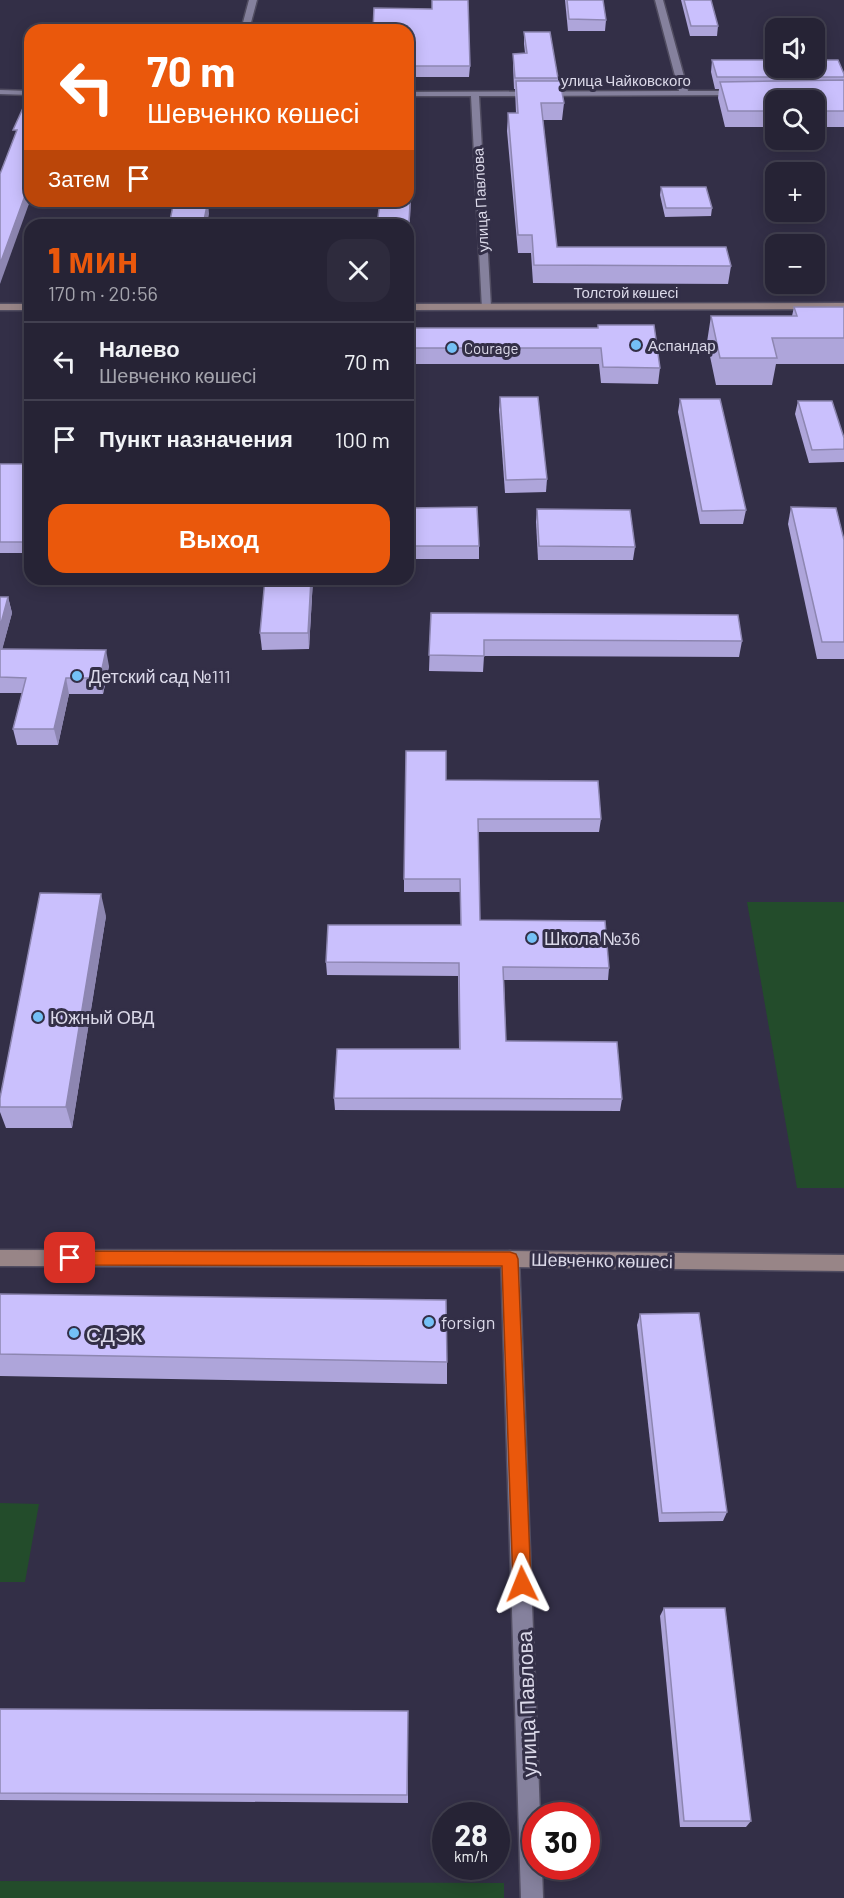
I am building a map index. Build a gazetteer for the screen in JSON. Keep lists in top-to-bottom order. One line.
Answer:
{"streets":{"street":["улица Чайковского","улица Павлова","Толстой көшесі","Шевченко көшесі"]},"crossings":[["улица Чайковского","улица Павлова"],["улица Павлова","Толстой көшесі"],["улица Павлова","Шевченко көшесі"]],"places":["Аспандар","Courage","Детский сад №111","Школа №36","Южный ОВД","forsign","СДЭК"],"page":{"map_buttons":["+","−"],"turn":["70 m","Шевченко көшесі"],"then":"Затем","heading":["1 мин","170 m · 20:56"],"list":[{"name":"Налево","note":"Шевченко көшесі","value":"70 m"},{"name":"Пункт назначения","value":"100 m"}],"buttons":"Выход","speed":"28 km/h","limit":"30"}}
